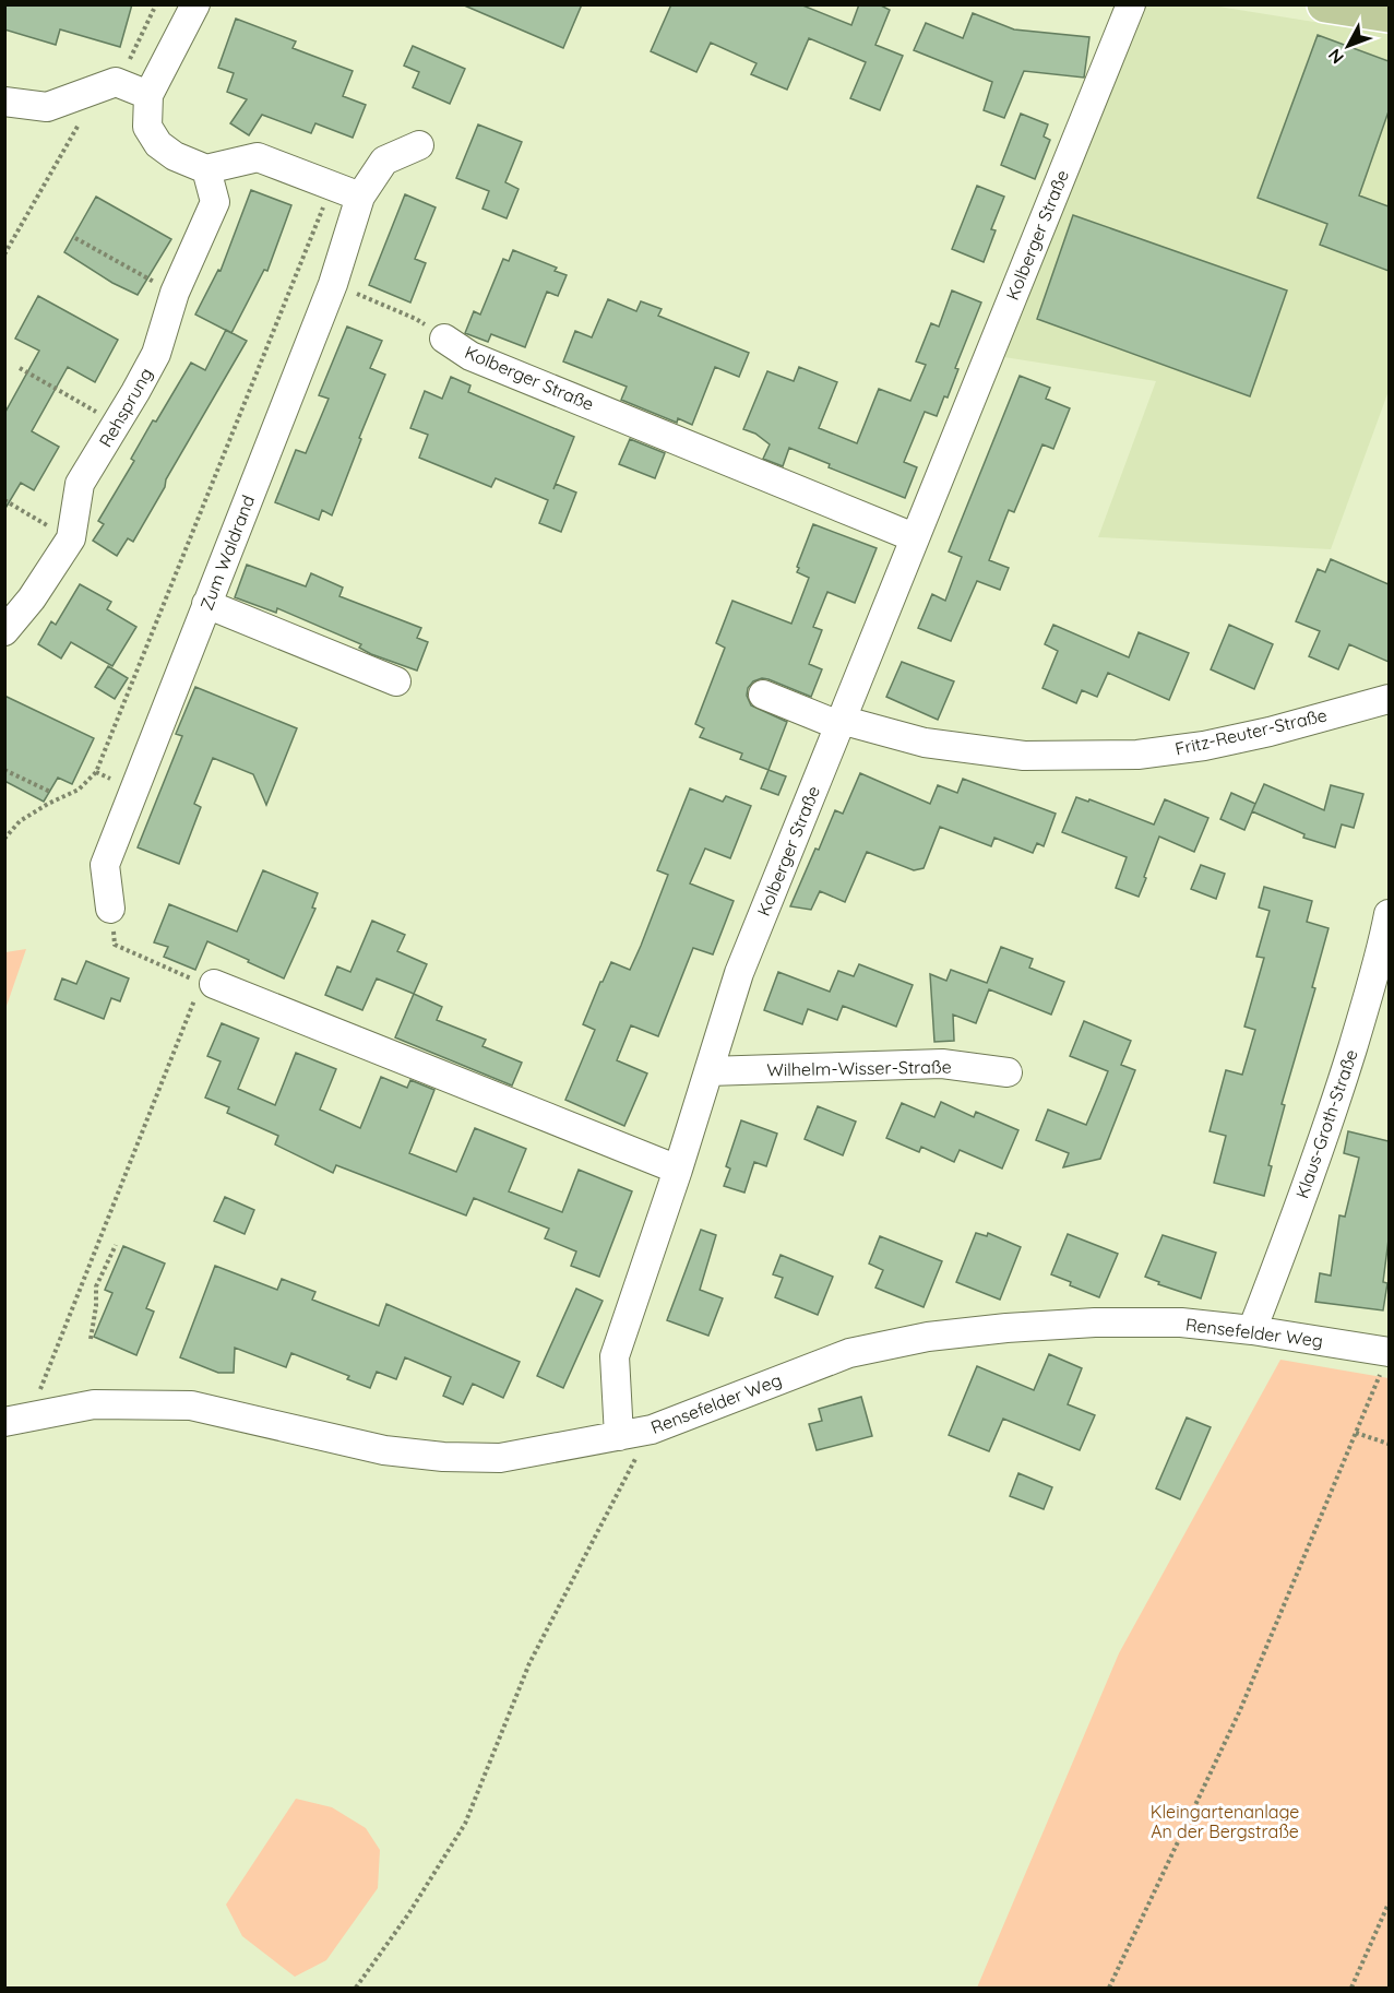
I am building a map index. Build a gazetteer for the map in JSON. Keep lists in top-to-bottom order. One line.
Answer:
{"streets":{"street":["Kolberger Straße","Rehsprung","Zum Waldrand","Fritz-Reuter-Straße","Wilhelm-Wisser-Straße","Klaus-Groth-Straße","Rensefelder Weg"]},"crossings":[["Kolberger Straße","Zum Waldrand"],["Kolberger Straße","Fritz-Reuter-Straße"],["Kolberger Straße","Wilhelm-Wisser-Straße"],["Kolberger Straße","Rensefelder Weg"],["Klaus-Groth-Straße","Rensefelder Weg"]],"parks":["Kleingartenanlage An der Bergstraße"],"north":"bottom left"}
